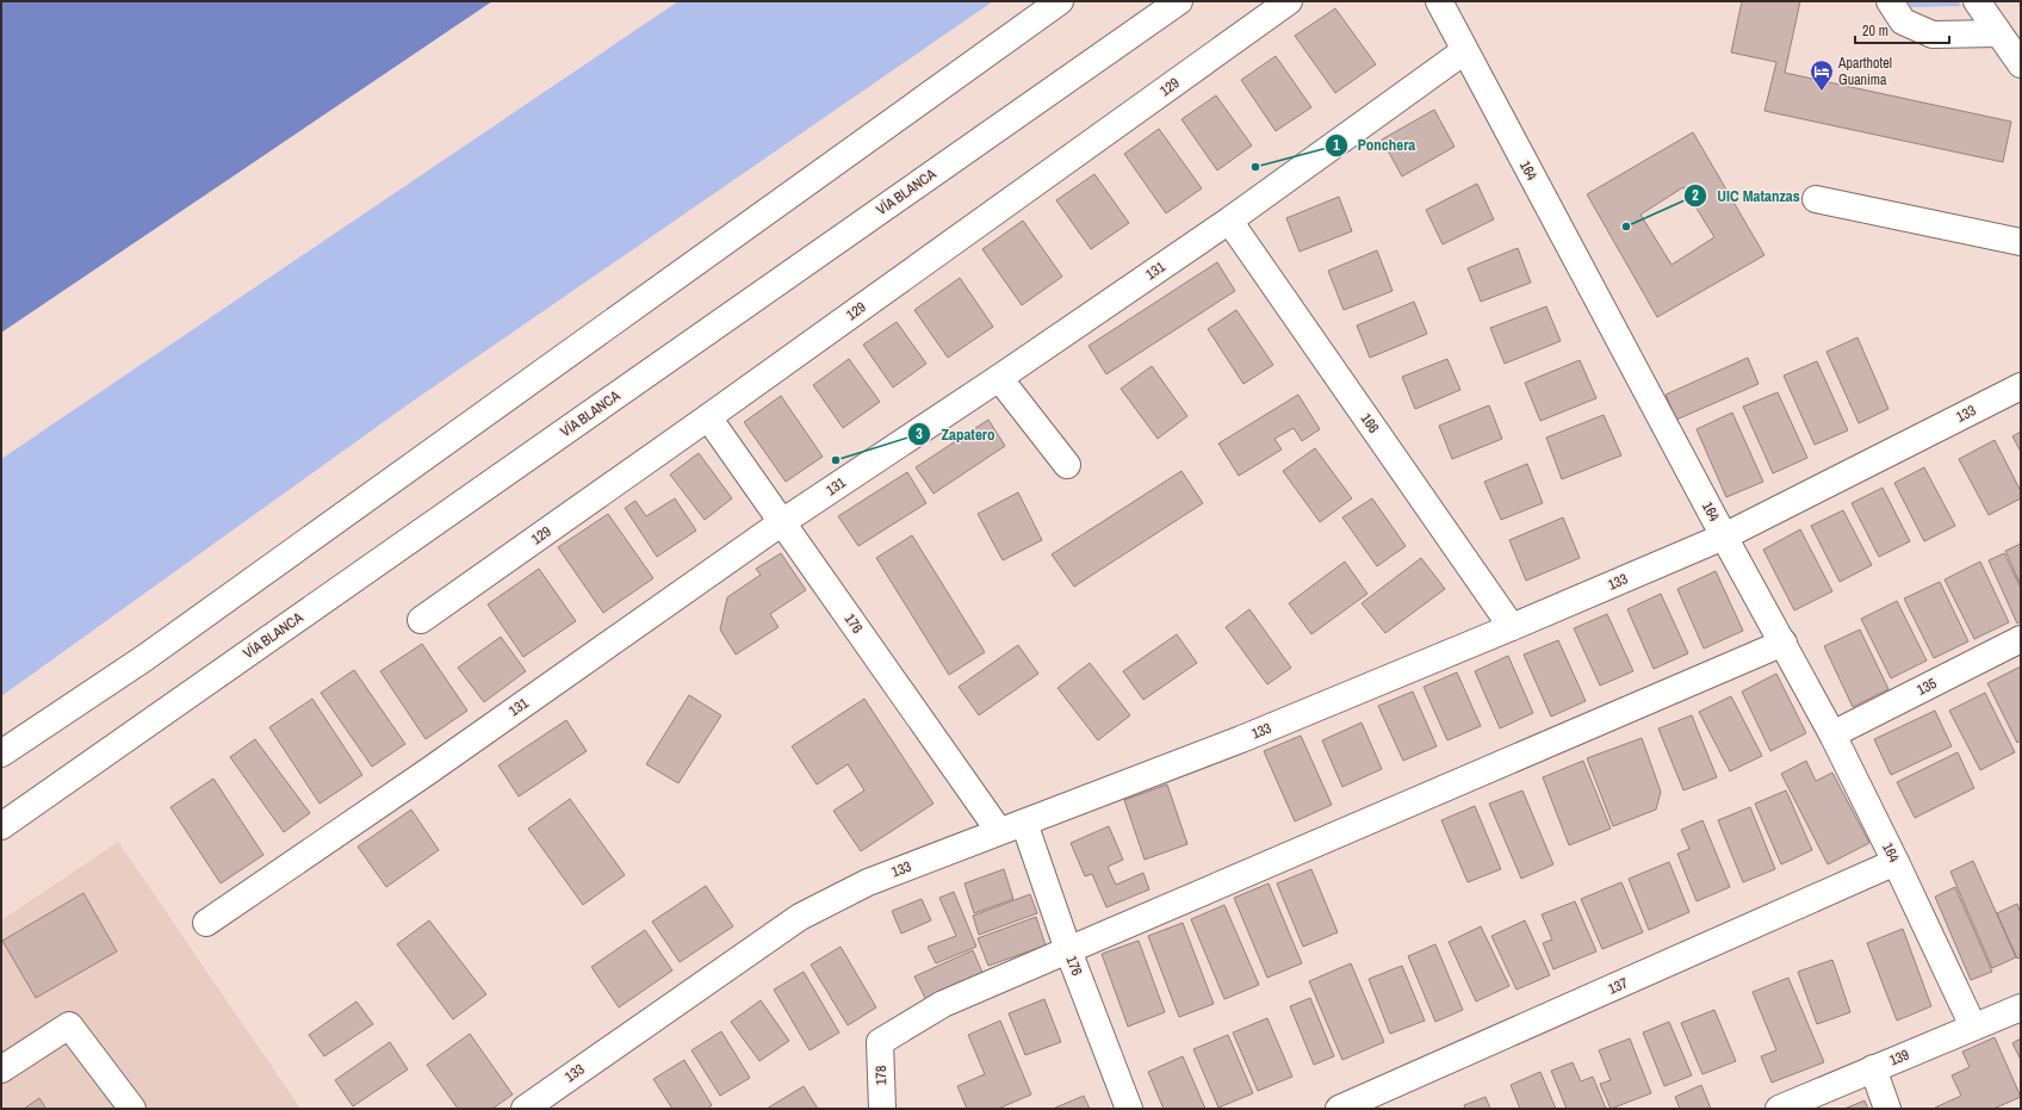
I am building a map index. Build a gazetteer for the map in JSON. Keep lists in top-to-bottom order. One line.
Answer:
{"streets":{"main road":["129","164","VÍA BLANCA","131","133","166","176","135","137","139","178"]},"crossings":[["129","176"],["164","131"],["164","133"],["164","135"],["164","137"],["164","139"],["131","166"],["131","176"],["133","166"],["133","176"],["176","178"]],"places":{"hotel":["Aparthotel Guanima"],"other":["Ponchera","UIC Matanzas","Zapatero"]},"scale_bar":"20 m"}
